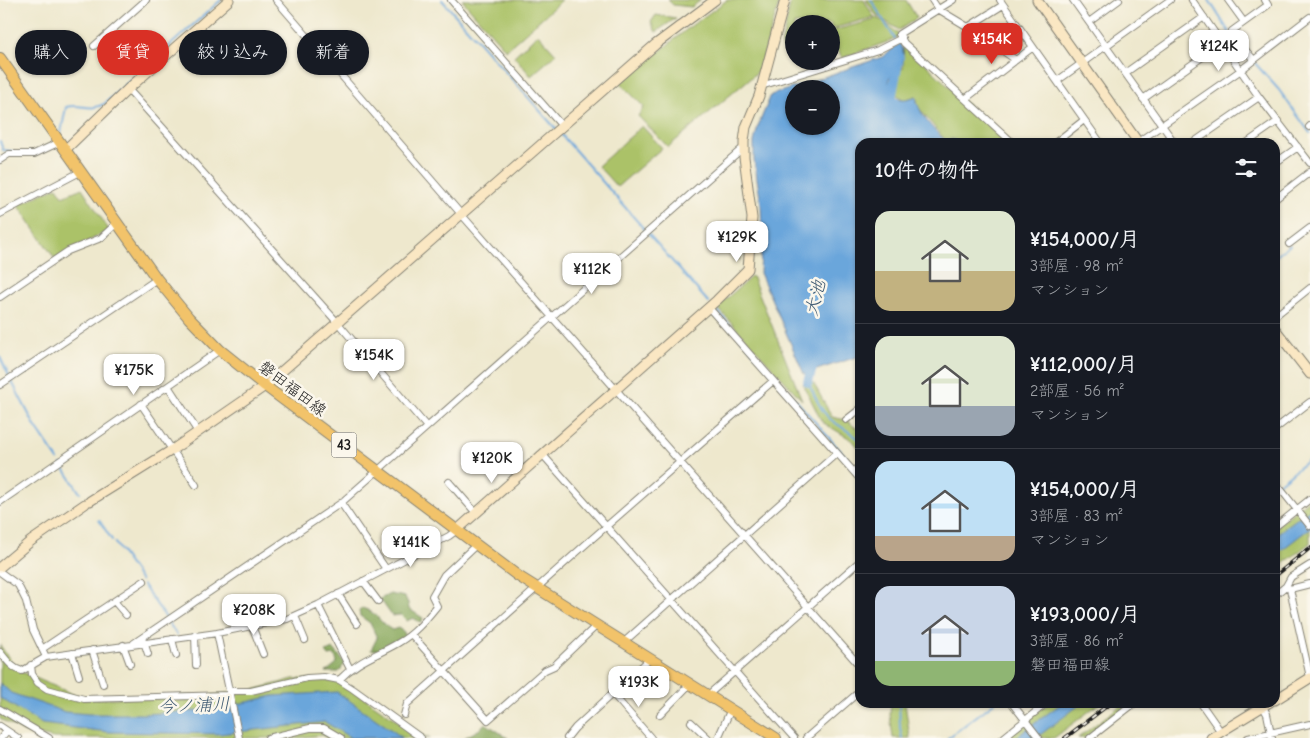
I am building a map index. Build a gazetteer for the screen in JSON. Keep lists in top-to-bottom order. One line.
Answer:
{"streets":{"main road":["磐田福田線","43"]},"water":["大池","今ノ浦川"],"page":{"map_buttons":["+","−"],"price":["¥154K","¥124K","¥129K","¥112K","¥154K","¥175K","¥120K","¥141K","¥208K","¥193K"],"chip":["購入","賃貸","絞り込み","新着"],"heading":"10件の物件","list":[{"name":"¥154,000/月","note":"3部屋 · 98 m² · マンション"},{"name":"¥112,000/月","note":"2部屋 · 56 m² · マンション"},{"name":"¥154,000/月","note":"3部屋 · 83 m² · マンション"},{"name":"¥193,000/月","note":"3部屋 · 86 m² · 磐田福田線"}]}}
